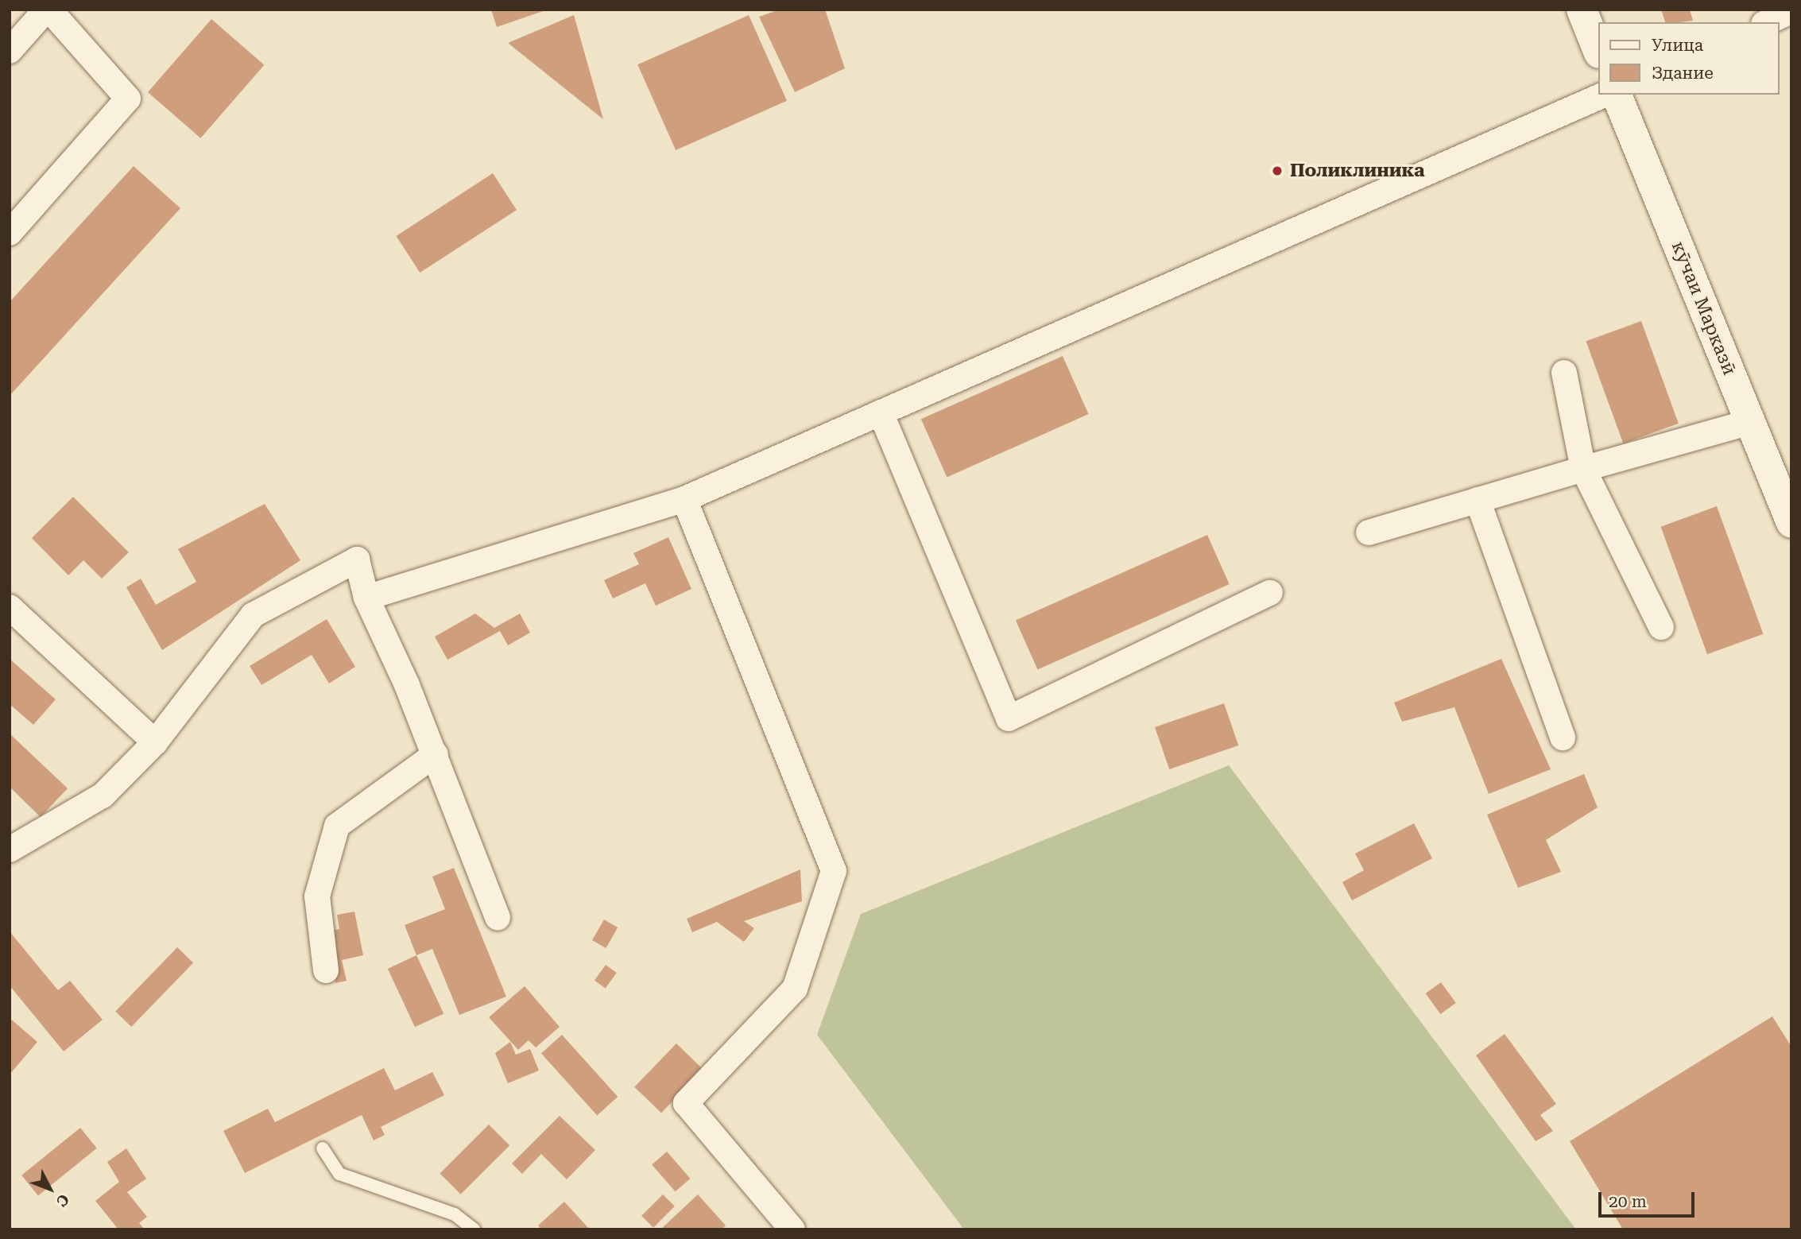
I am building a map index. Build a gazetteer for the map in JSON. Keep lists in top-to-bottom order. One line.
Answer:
{"streets":{"main road":["кӯчаи Марказӣ"]},"places":["Поликлиника"],"legend":["Улица","Здание"],"scale_bar":"20 m","north":"bottom right"}
